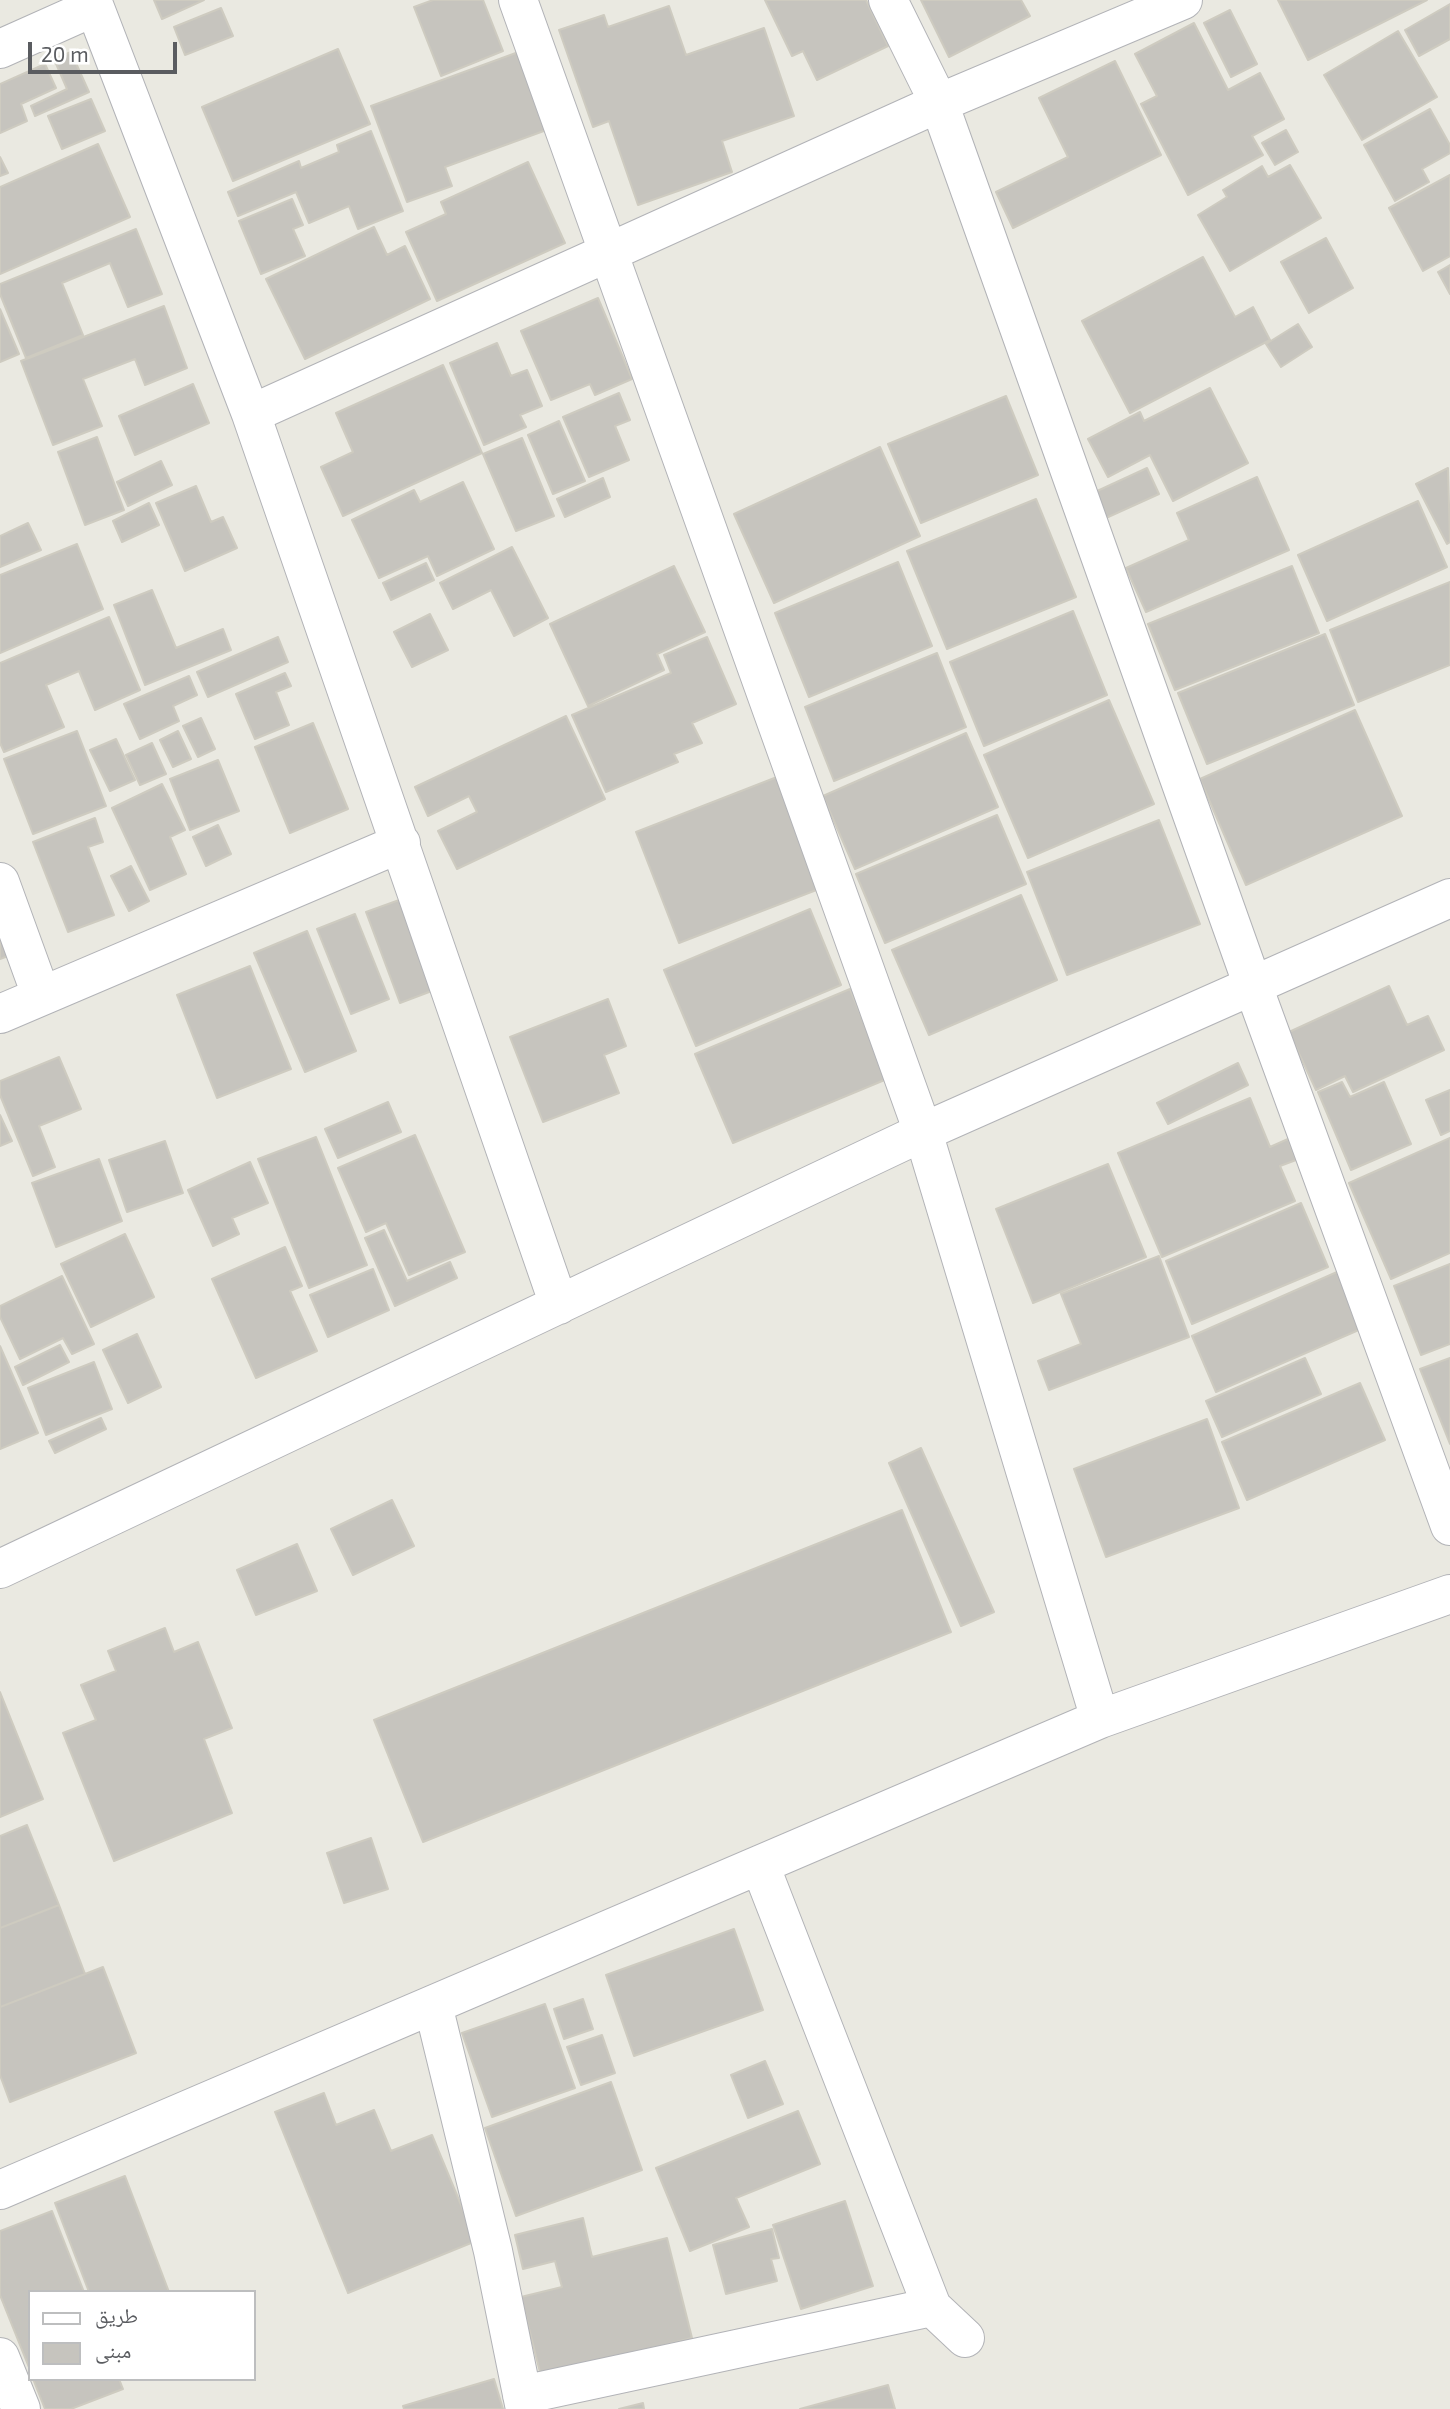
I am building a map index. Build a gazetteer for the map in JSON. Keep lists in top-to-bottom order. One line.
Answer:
{"legend":["طريق","مبنى"],"scale_bar":"20 m"}
